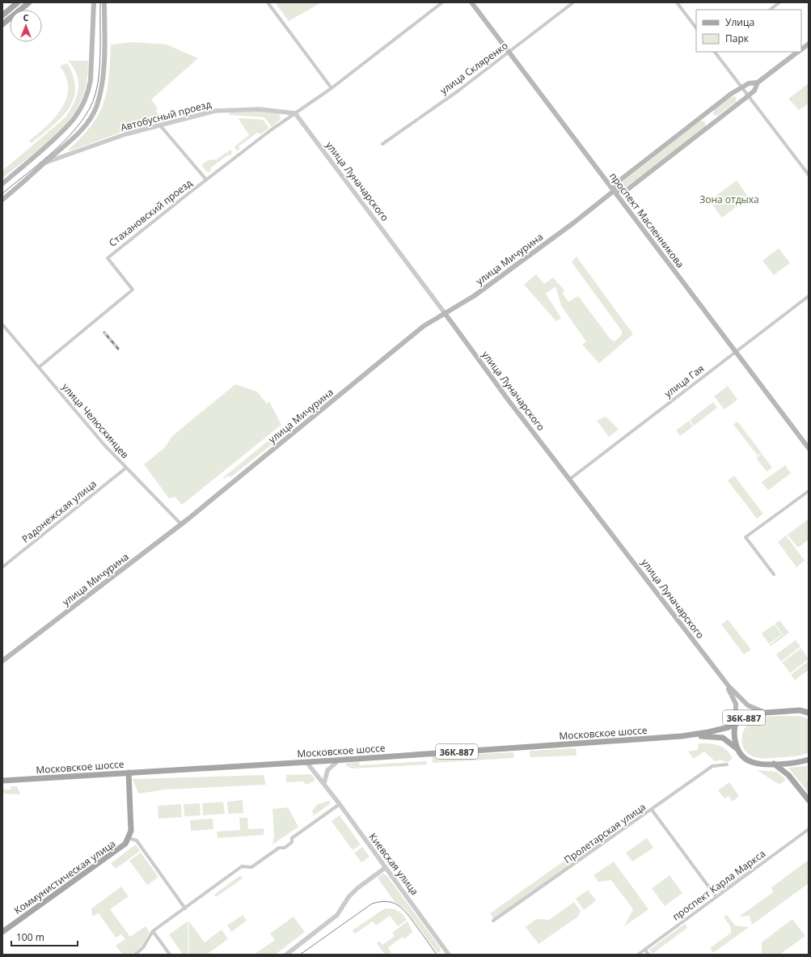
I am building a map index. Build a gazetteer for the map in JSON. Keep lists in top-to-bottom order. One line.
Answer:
{"streets":{"main road":["улица Луначарского","проспект Масленникова","улица Мичурина","36К-887","Московское шоссе","Коммунистическая улица"],"street":["улица Скляренко","Автобусный проезд","Стахановский проезд","улица Гая","улица Челюскинцев","Радонежская улица","Пролетарская улица","Киевская улица","проспект Карла Маркса"]},"crossings":[["улица Скляренко","проспект Масленникова"],["Автобусный проезд","улица Луначарского"],["Автобусный проезд","Стахановский проезд"],["улица Луначарского","Стахановский проезд"],["улица Луначарского","улица Мичурина"],["улица Луначарского","улица Гая"],["улица Луначарского","36К-887"],["улица Луначарского","Московское шоссе"],["Стахановский проезд","улица Челюскинцев"],["проспект Масленникова","улица Мичурина"],["проспект Масленникова","улица Гая"],["улица Мичурина","улица Челюскинцев"],["улица Челюскинцев","Радонежская улица"],["36К-887","Московское шоссе"],["Московское шоссе","Киевская улица"],["Московское шоссе","Коммунистическая улица"]],"parks":["Зона отдыха"],"legend":["Улица","Парк"],"scale_bar":"100 m","north":"top"}
